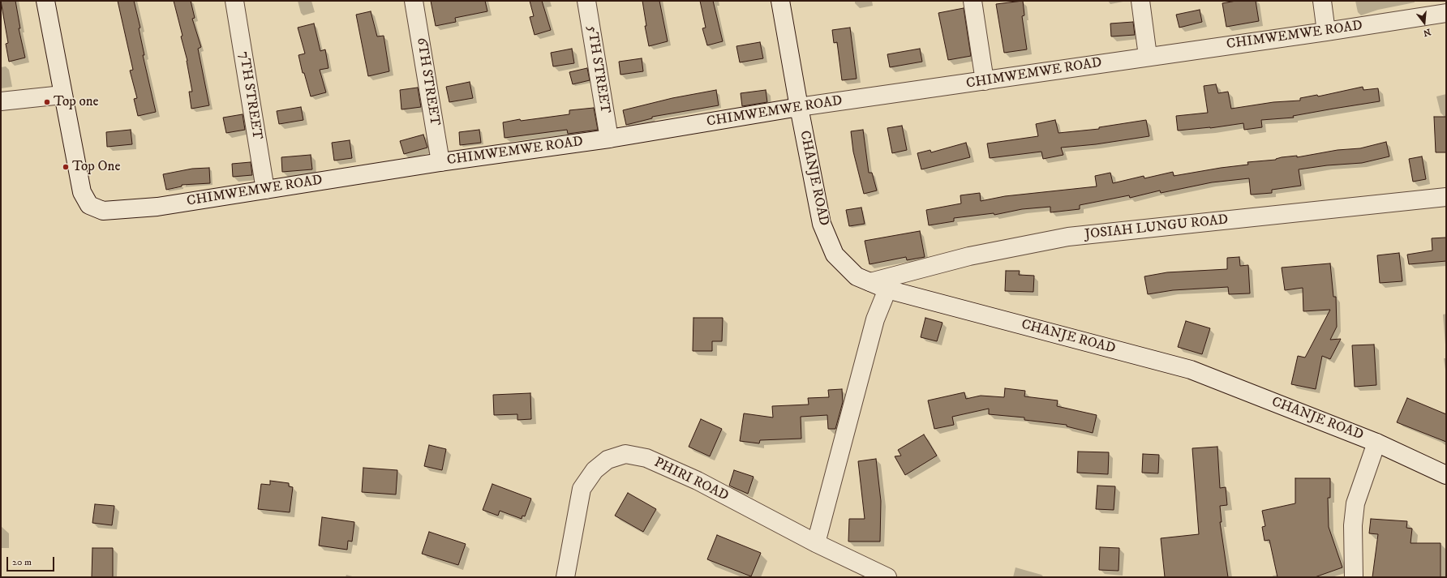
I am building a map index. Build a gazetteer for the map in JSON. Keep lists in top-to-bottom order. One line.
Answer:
{"streets":{"street":["CHIMWEMWE ROAD","5TH STREET","6TH STREET","7TH STREET","CHANJE ROAD","JOSIAH LUNGU ROAD","PHIRI ROAD"]},"crossings":[["CHIMWEMWE ROAD","5TH STREET"],["CHIMWEMWE ROAD","6TH STREET"],["CHIMWEMWE ROAD","7TH STREET"],["CHIMWEMWE ROAD","CHANJE ROAD"],["CHANJE ROAD","JOSIAH LUNGU ROAD"]],"places":["Top one","Top One"],"scale_bar":"20 m","north":"bottom"}
